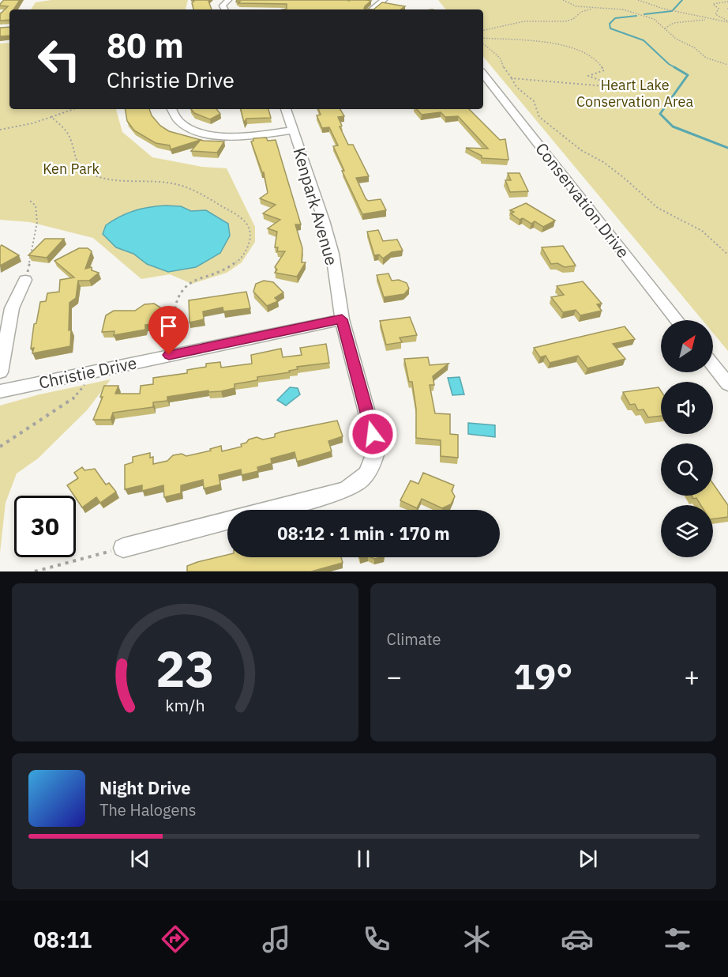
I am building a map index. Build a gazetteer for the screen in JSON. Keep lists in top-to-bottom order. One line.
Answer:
{"streets":{"street":["Conservation Drive","Kenpark Avenue","Christie Drive"]},"crossings":[["Kenpark Avenue","Christie Drive"]],"parks":["Heart Lake Conservation Area","Ken Park"],"north":"top right","page":{"turn":["80 m","Christie Drive"],"limit":"30","trip":"08:12 · 1 min · 170 m","tile":"Climate","heat":["−","19°","+"],"song":["Night Drive","The Halogens"],"tabs":"08:11","gauge":["23","km/h"]}}
